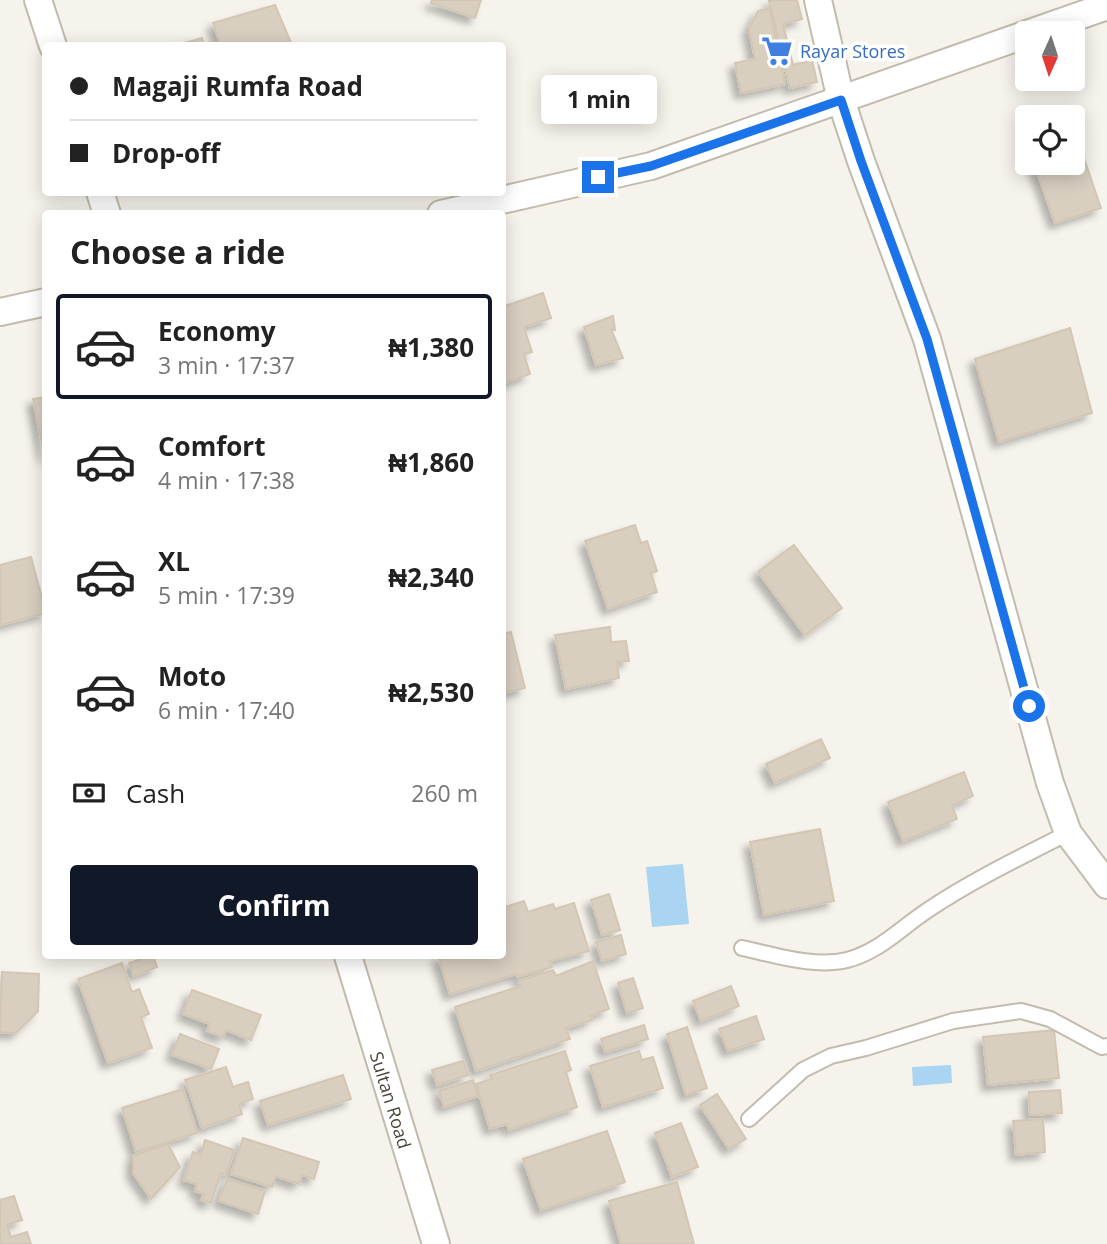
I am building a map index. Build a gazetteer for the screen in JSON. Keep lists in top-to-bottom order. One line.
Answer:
{"streets":{"street":["Sultan Road"]},"places":{"supermarket":["Rayar Stores"]},"north":"bottom","page":{"banner":["Magaji Rumfa Road","Drop-off"],"bubble":"1 min","heading":"Choose a ride","list":[{"name":"Economy","note":"3 min · 17:37","value":"₦1,380"},{"name":"Comfort","note":"4 min · 17:38","value":"₦1,860"},{"name":"XL","note":"5 min · 17:39","value":"₦2,340"},{"name":"Moto","note":"6 min · 17:40","value":"₦2,530"}],"pay":["Cash","260 m"],"buttons":"Confirm"}}
